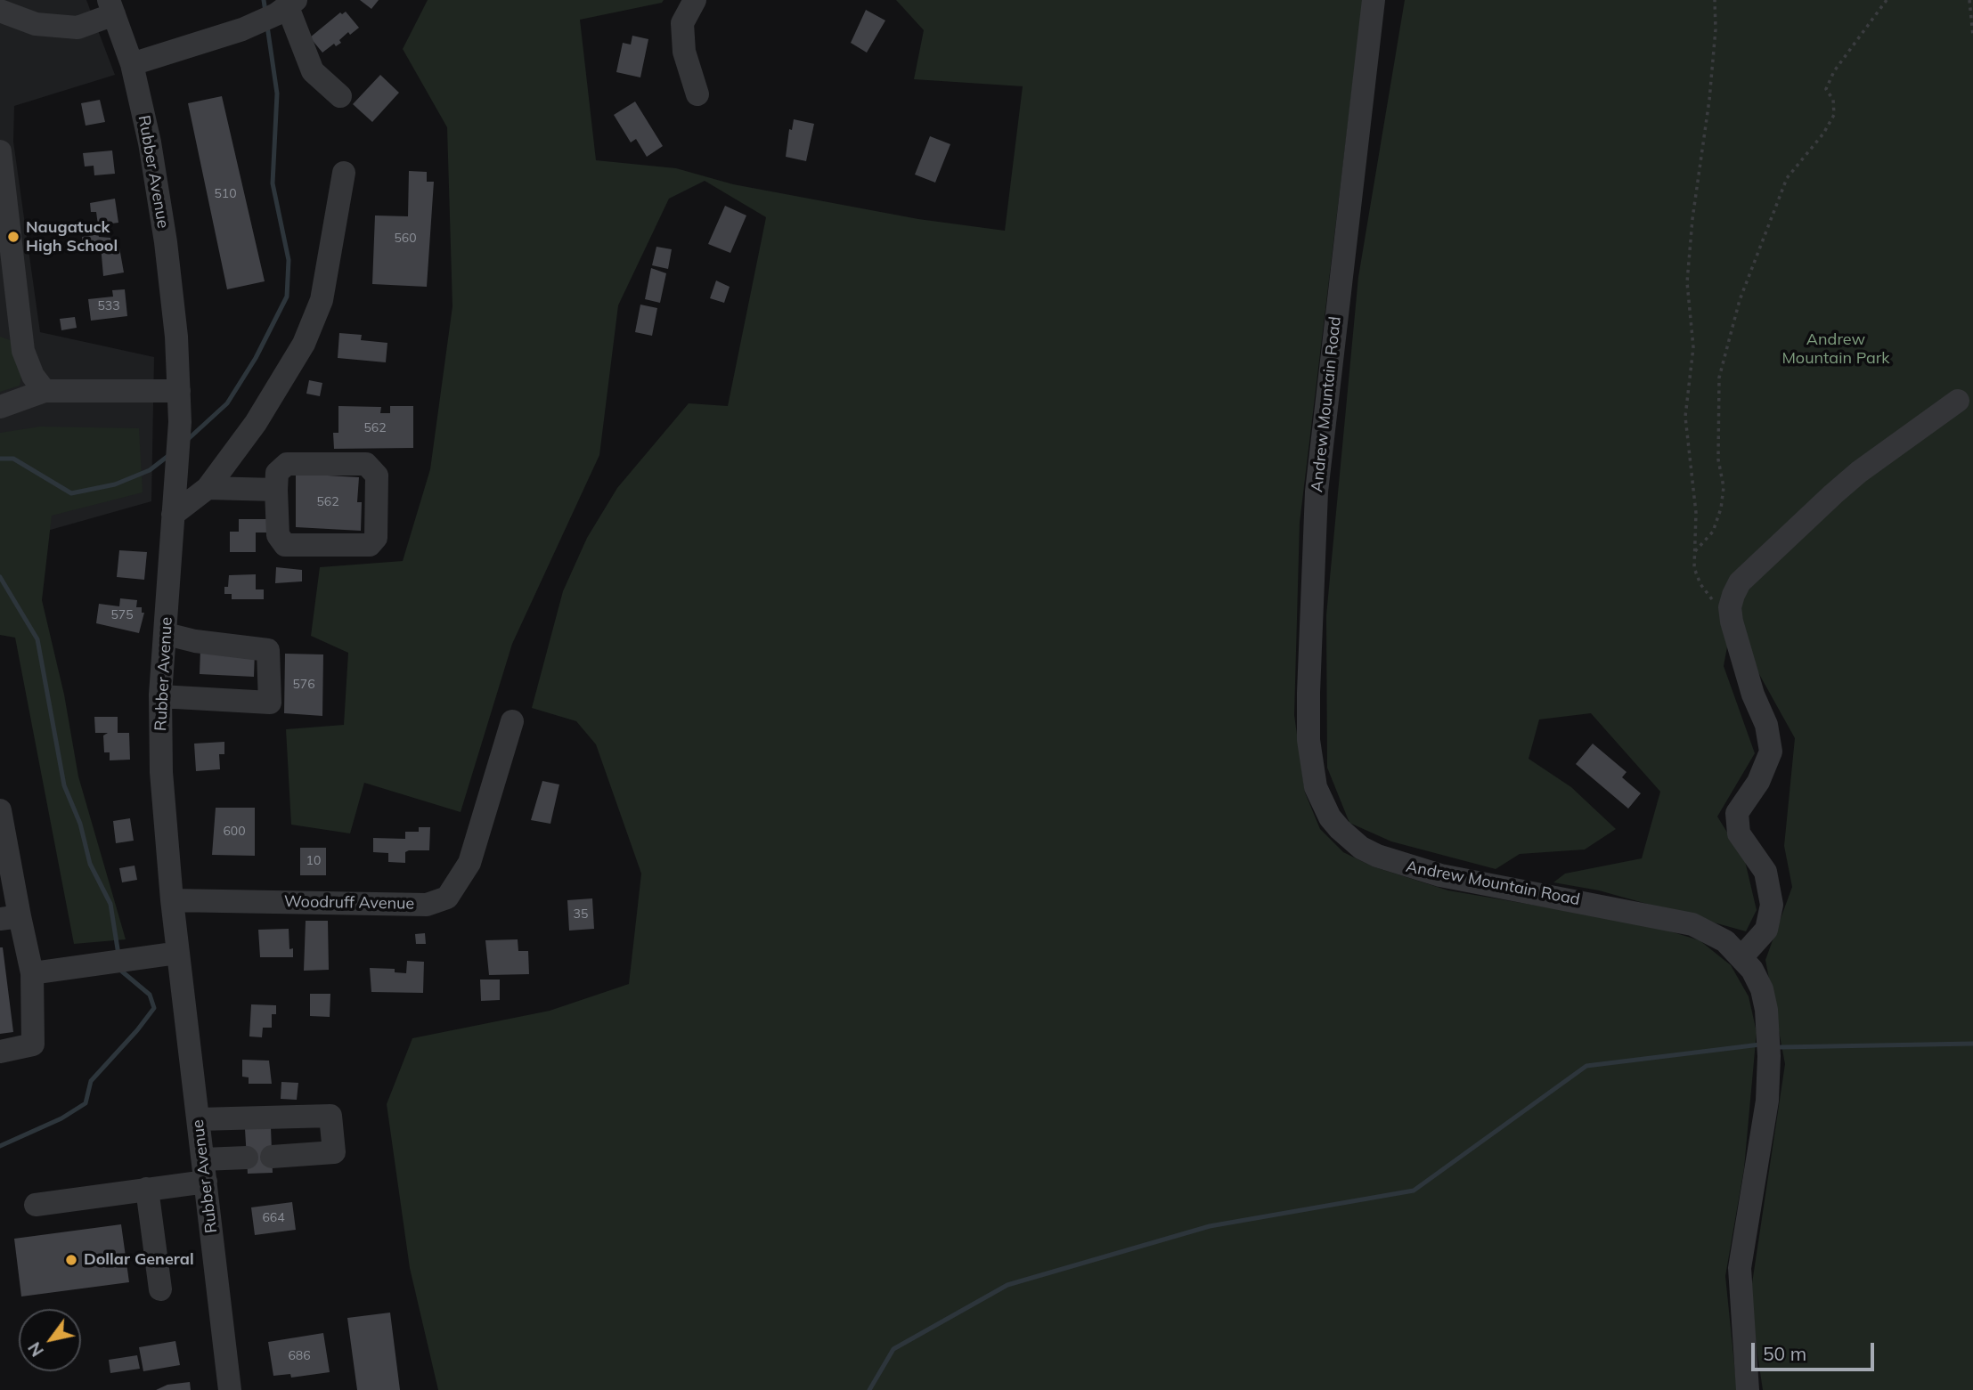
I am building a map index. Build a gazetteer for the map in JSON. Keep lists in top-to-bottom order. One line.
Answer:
{"streets":{"street":["Rubber Avenue","Andrew Mountain Road","Woodruff Avenue"]},"crossings":[["Rubber Avenue","Woodruff Avenue"]],"parks":["Andrew Mountain Park"],"places":["Naugatuck High School","Dollar General"],"house_numbers":["510","560","533","562","562","575","576","600","10","35","664","686"],"scale_bar":"50 m","north":"bottom left"}
